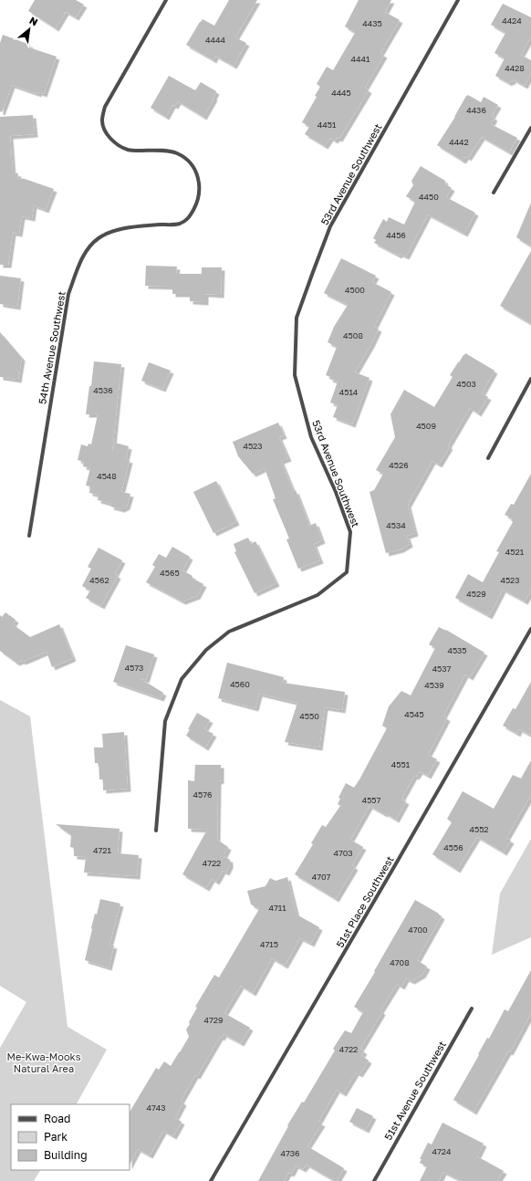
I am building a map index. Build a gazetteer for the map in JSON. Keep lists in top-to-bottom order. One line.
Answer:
{"streets":{"street":["53rd Avenue Southwest","54th Avenue Southwest","51st Place Southwest","51st Avenue Southwest"]},"parks":["Me-Kwa-Mooks Natural Area"],"house_numbers":["4424","4435","4444","4441","4428","4445","4436","4451","4442","4450","4456","4500","4508","4503","4536","4514","4509","4523","4526","4548","4534","4521","4565","4562","4523","4529","4535","4573","4537","4560","4539","4545","4550","4551","4576","4557","4552","4556","4721","4703","4722","4707","4711","4700","4715","4708","4729","4722","4743","4724","4736"],"legend":["Road","Park","Building"],"north":"top right"}
